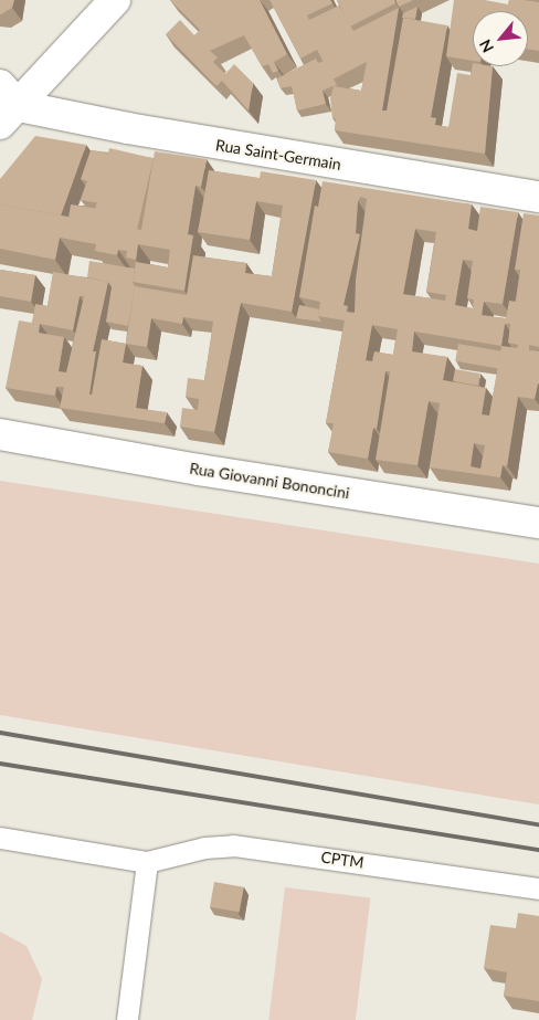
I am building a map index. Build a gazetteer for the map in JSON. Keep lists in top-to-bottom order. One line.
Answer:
{"streets":{"street":["Rua Saint-Germain","Rua Giovanni Bononcini"],"lane":["CPTM"]},"north":"bottom left"}
